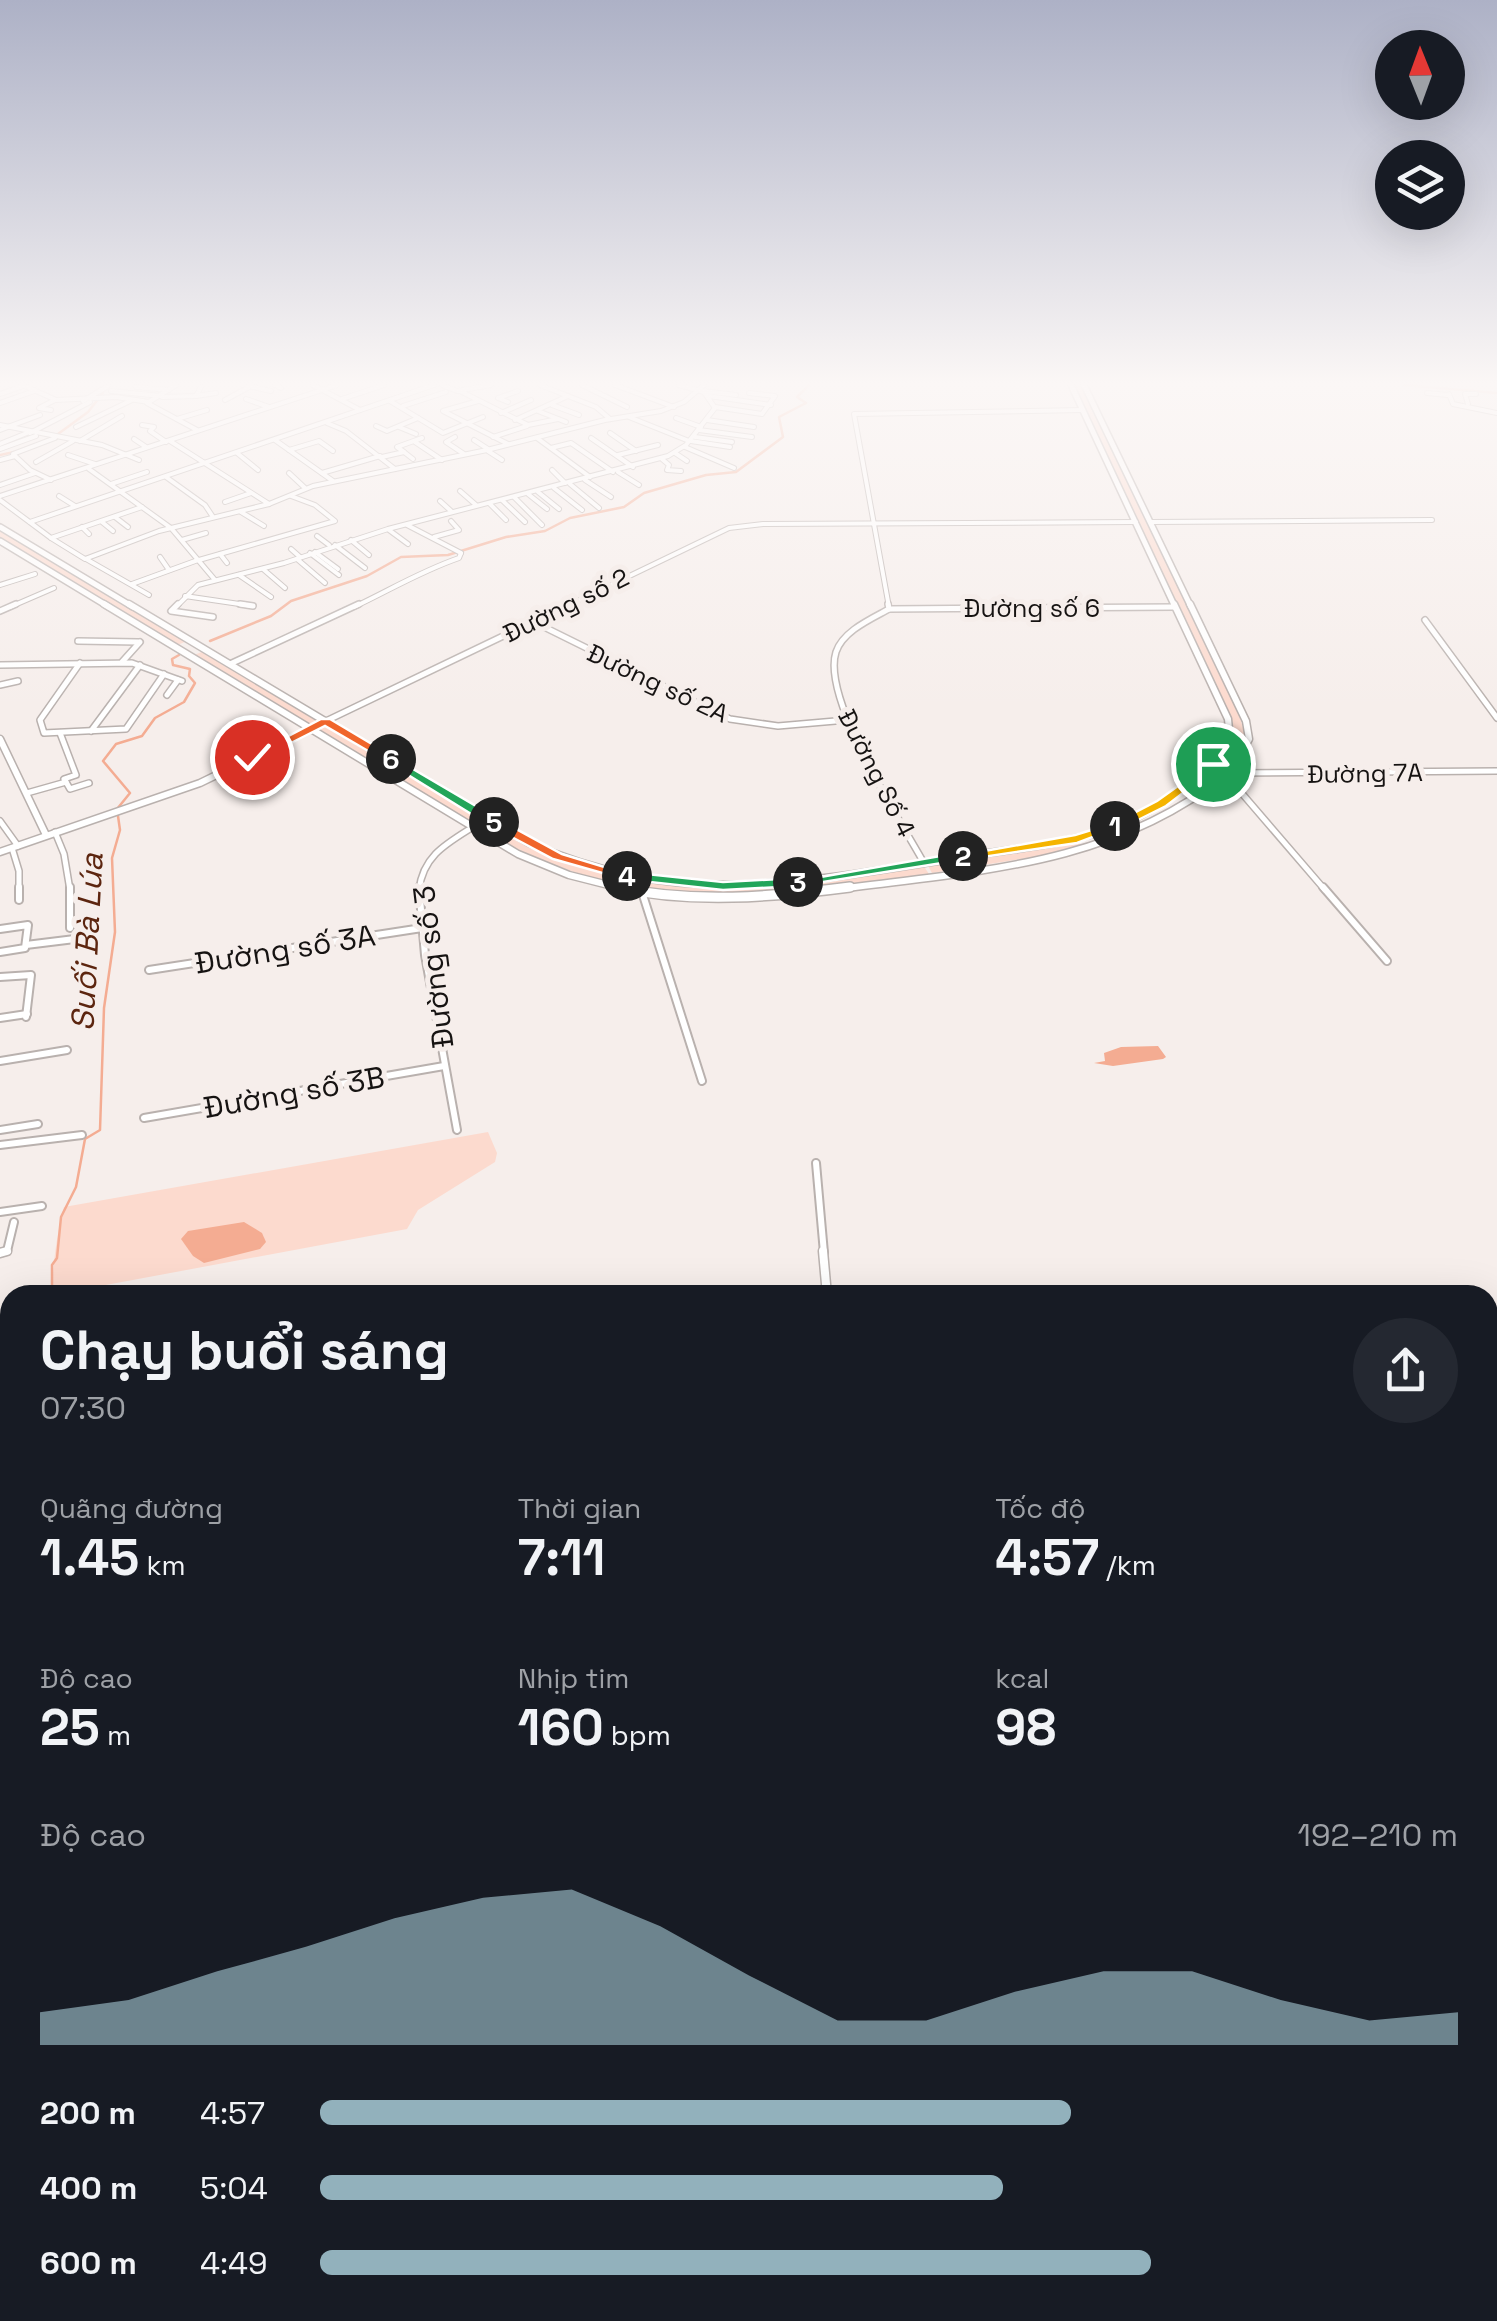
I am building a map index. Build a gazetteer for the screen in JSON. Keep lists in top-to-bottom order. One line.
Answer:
{"streets":{"street":["Đường số 2","Đường số 6","Đường số 2A","Đường Số 4","Đường 7A","Đường số 3A","Đường số 3","Đường số 3B"]},"crossings":[["Đường số 2","Đường số 2A"],["Đường số 6","Đường Số 4"],["Đường số 2A","Đường Số 4"],["Đường số 3A","Đường số 3"],["Đường số 3","Đường số 3B"]],"water":["Suối Bà Lúa"],"north":"top","page":{"pins":["6","5","1","2","4","3"],"heading":["Chạy buổi sáng","07:30"],"stats":[["Quãng đường","1.45 km"],["Thời gian","7:11"],["Tốc độ","4:57 /km"],["Độ cao","25 m"],["Nhịp tim","160 bpm"],["kcal","98"]],"chart":["Độ cao","192–210 m"],"list":[{"name":"200 m","note":"4:57"},{"name":"400 m","note":"5:04"},{"name":"600 m","note":"4:49"}]}}
